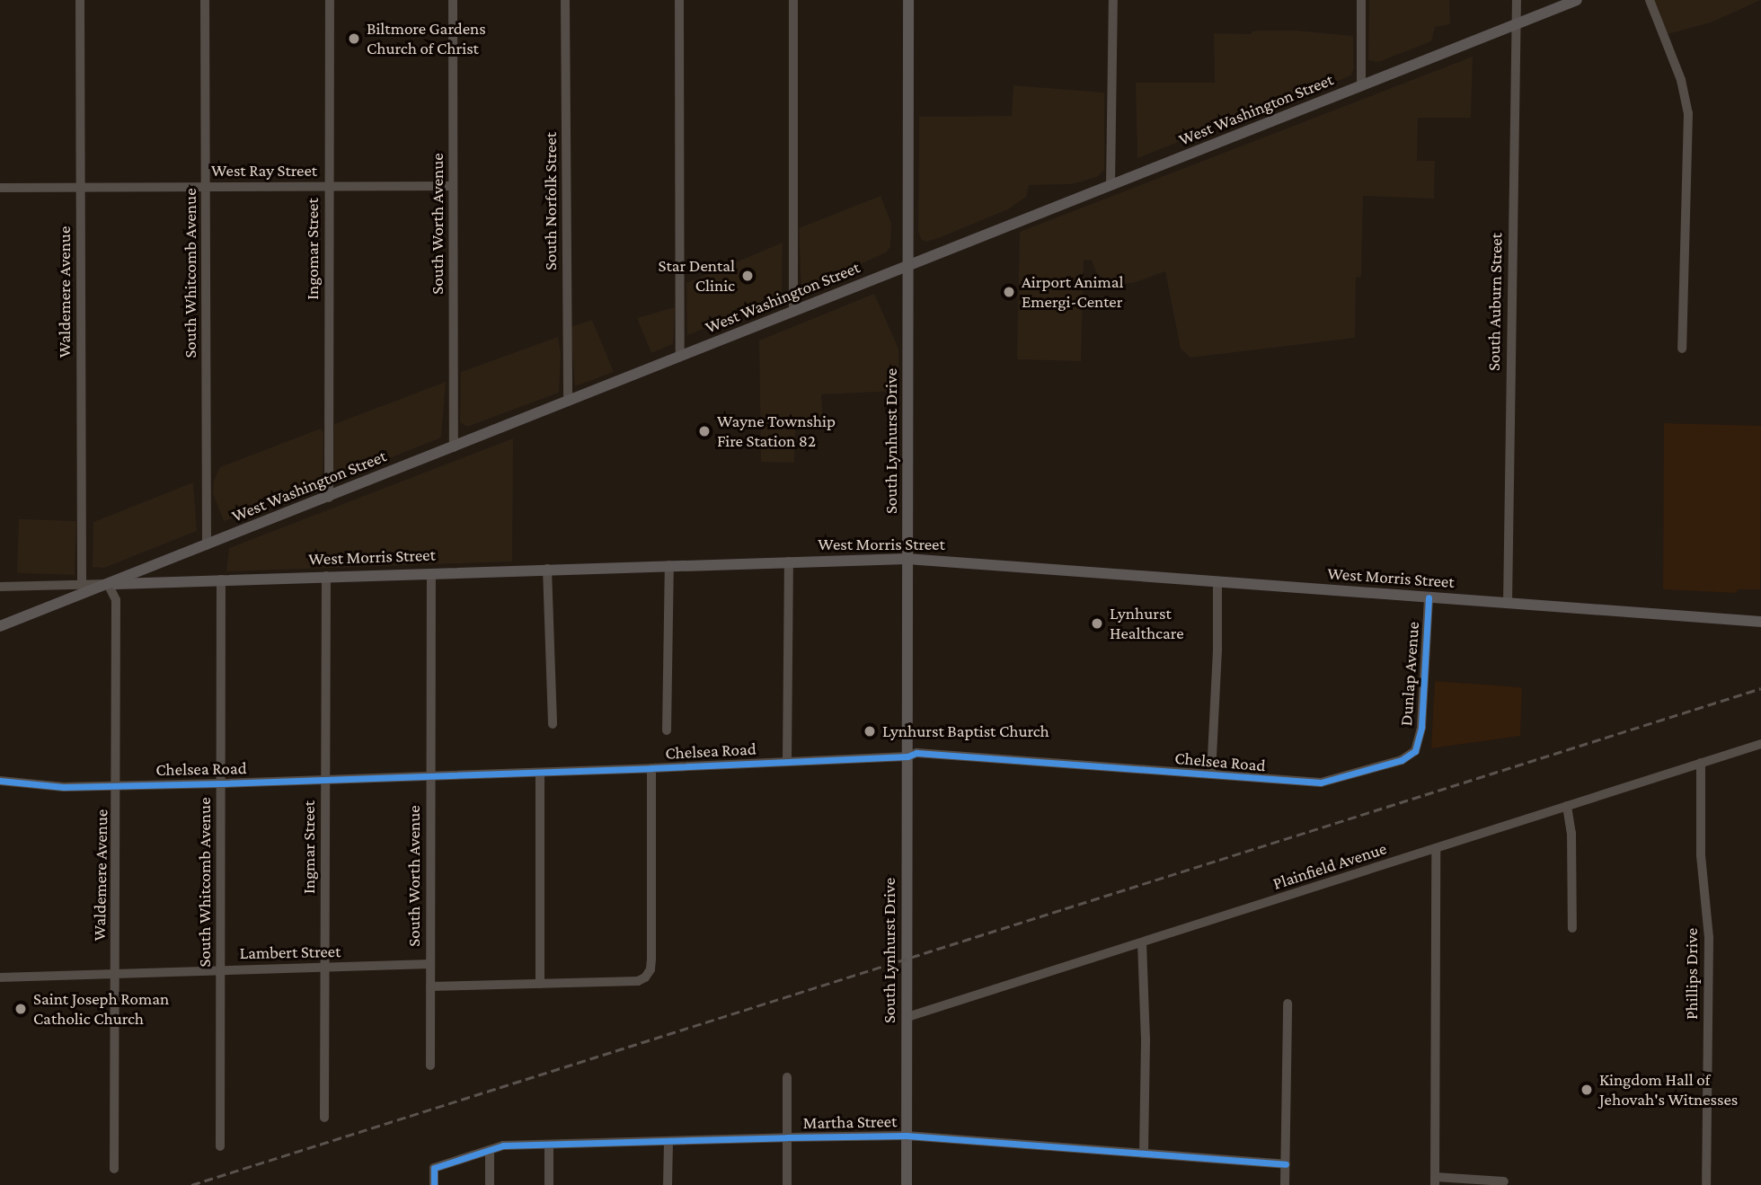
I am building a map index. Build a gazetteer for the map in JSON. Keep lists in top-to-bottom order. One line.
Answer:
{"streets":{"main road":["West Washington Street","South Lynhurst Drive","West Morris Street"],"street":["West Ray Street","South Norfolk Street","South Worth Avenue","Ingomar Street","South Whitcomb Avenue","Waldemere Avenue","South Auburn Street","Dunlap Avenue","Chelsea Road","Ingmar Street","Plainfield Avenue","Lambert Street","Phillips Drive","Martha Street"]},"crossings":[["West Washington Street","South Norfolk Street"],["West Washington Street","South Worth Avenue"],["West Washington Street","Ingomar Street"],["West Washington Street","South Whitcomb Avenue"],["West Washington Street","Waldemere Avenue"],["West Washington Street","South Auburn Street"],["West Washington Street","South Lynhurst Drive"],["West Washington Street","West Morris Street"],["West Ray Street","South Worth Avenue"],["West Ray Street","Ingomar Street"],["West Ray Street","South Whitcomb Avenue"],["West Ray Street","Waldemere Avenue"],["South Worth Avenue","West Morris Street"],["South Worth Avenue","Chelsea Road"],["South Worth Avenue","Lambert Street"],["South Whitcomb Avenue","West Morris Street"],["South Whitcomb Avenue","Chelsea Road"],["South Whitcomb Avenue","Lambert Street"],["Waldemere Avenue","West Morris Street"],["Waldemere Avenue","Chelsea Road"],["Waldemere Avenue","Lambert Street"],["South Auburn Street","West Morris Street"],["South Lynhurst Drive","West Morris Street"],["South Lynhurst Drive","Chelsea Road"],["South Lynhurst Drive","Plainfield Avenue"],["South Lynhurst Drive","Martha Street"],["West Morris Street","Dunlap Avenue"],["West Morris Street","Ingmar Street"],["Dunlap Avenue","Chelsea Road"],["Chelsea Road","Ingmar Street"],["Ingmar Street","Lambert Street"],["Plainfield Avenue","Phillips Drive"]],"places":["Biltmore Gardens Church of Christ","Star Dental Clinic","Airport Animal Emergi-Center","Wayne Township Fire Station 82","Lynhurst Healthcare","Lynhurst Baptist Church","Saint Joseph Roman Catholic Church","Kingdom Hall of Jehovah's Witnesses"]}
